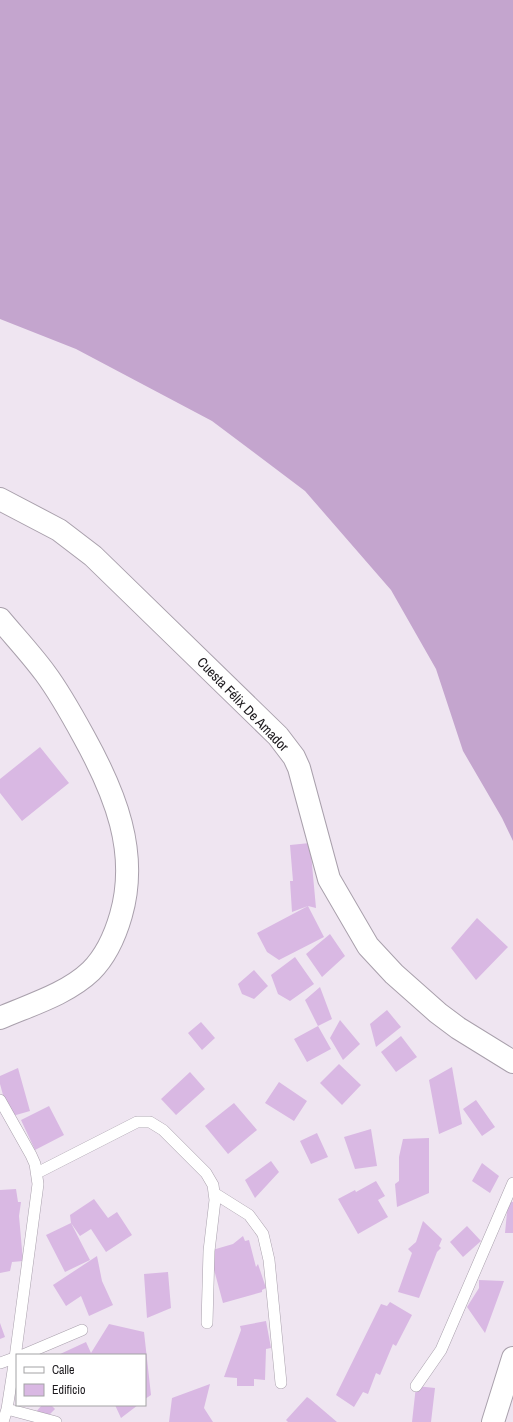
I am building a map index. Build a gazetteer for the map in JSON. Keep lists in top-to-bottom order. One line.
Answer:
{"streets":{"street":["Cuesta Félix De Amador"]},"legend":["Calle","Edificio"]}
